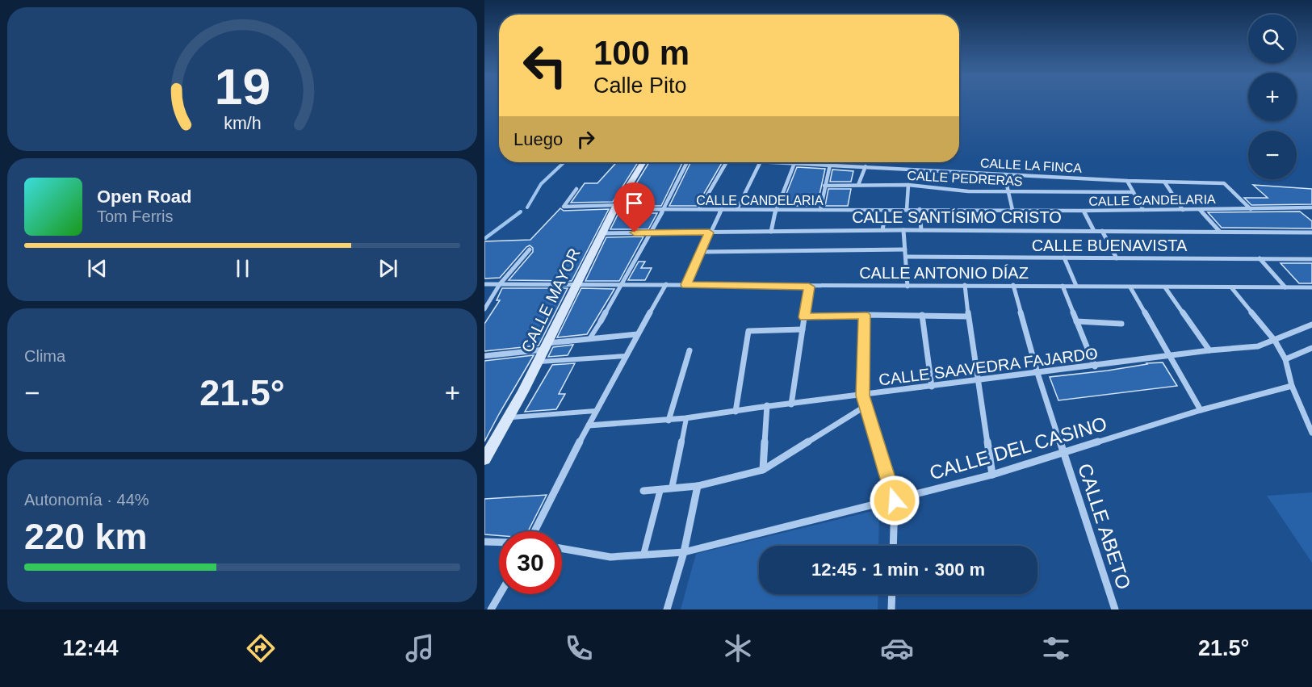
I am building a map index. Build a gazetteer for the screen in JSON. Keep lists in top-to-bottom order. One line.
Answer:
{"streets":{"main road":["CALLE MAYOR"],"street":["CALLE LA FINCA","CALLE PEDRERAS","CALLE CANDELARIA","CALLE SANTÍSIMO CRISTO","CALLE BUENAVISTA","CALLE ANTONIO DÍAZ","CALLE SAAVEDRA FAJARDO","CALLE DEL CASINO","CALLE ABETO"]},"crossings":[["CALLE LA FINCA","CALLE CANDELARIA"],["CALLE CANDELARIA","CALLE MAYOR"],["CALLE SANTÍSIMO CRISTO","CALLE MAYOR"],["CALLE ANTONIO DÍAZ","CALLE MAYOR"],["CALLE ANTONIO DÍAZ","CALLE ABETO"],["CALLE SAAVEDRA FAJARDO","CALLE ABETO"],["CALLE DEL CASINO","CALLE ABETO"]],"page":{"map_buttons":["+","−"],"turn":["100 m","Calle Pito"],"then":"Luego","song":["Open Road","Tom Ferris"],"tile":["Clima",["Autonomía · 44%","220 km"]],"heat":["−","21.5°","+"],"limit":"30","trip":"12:45 · 1 min · 300 m","tabs":["12:44","21.5°"],"gauge":["19","km/h"]}}
